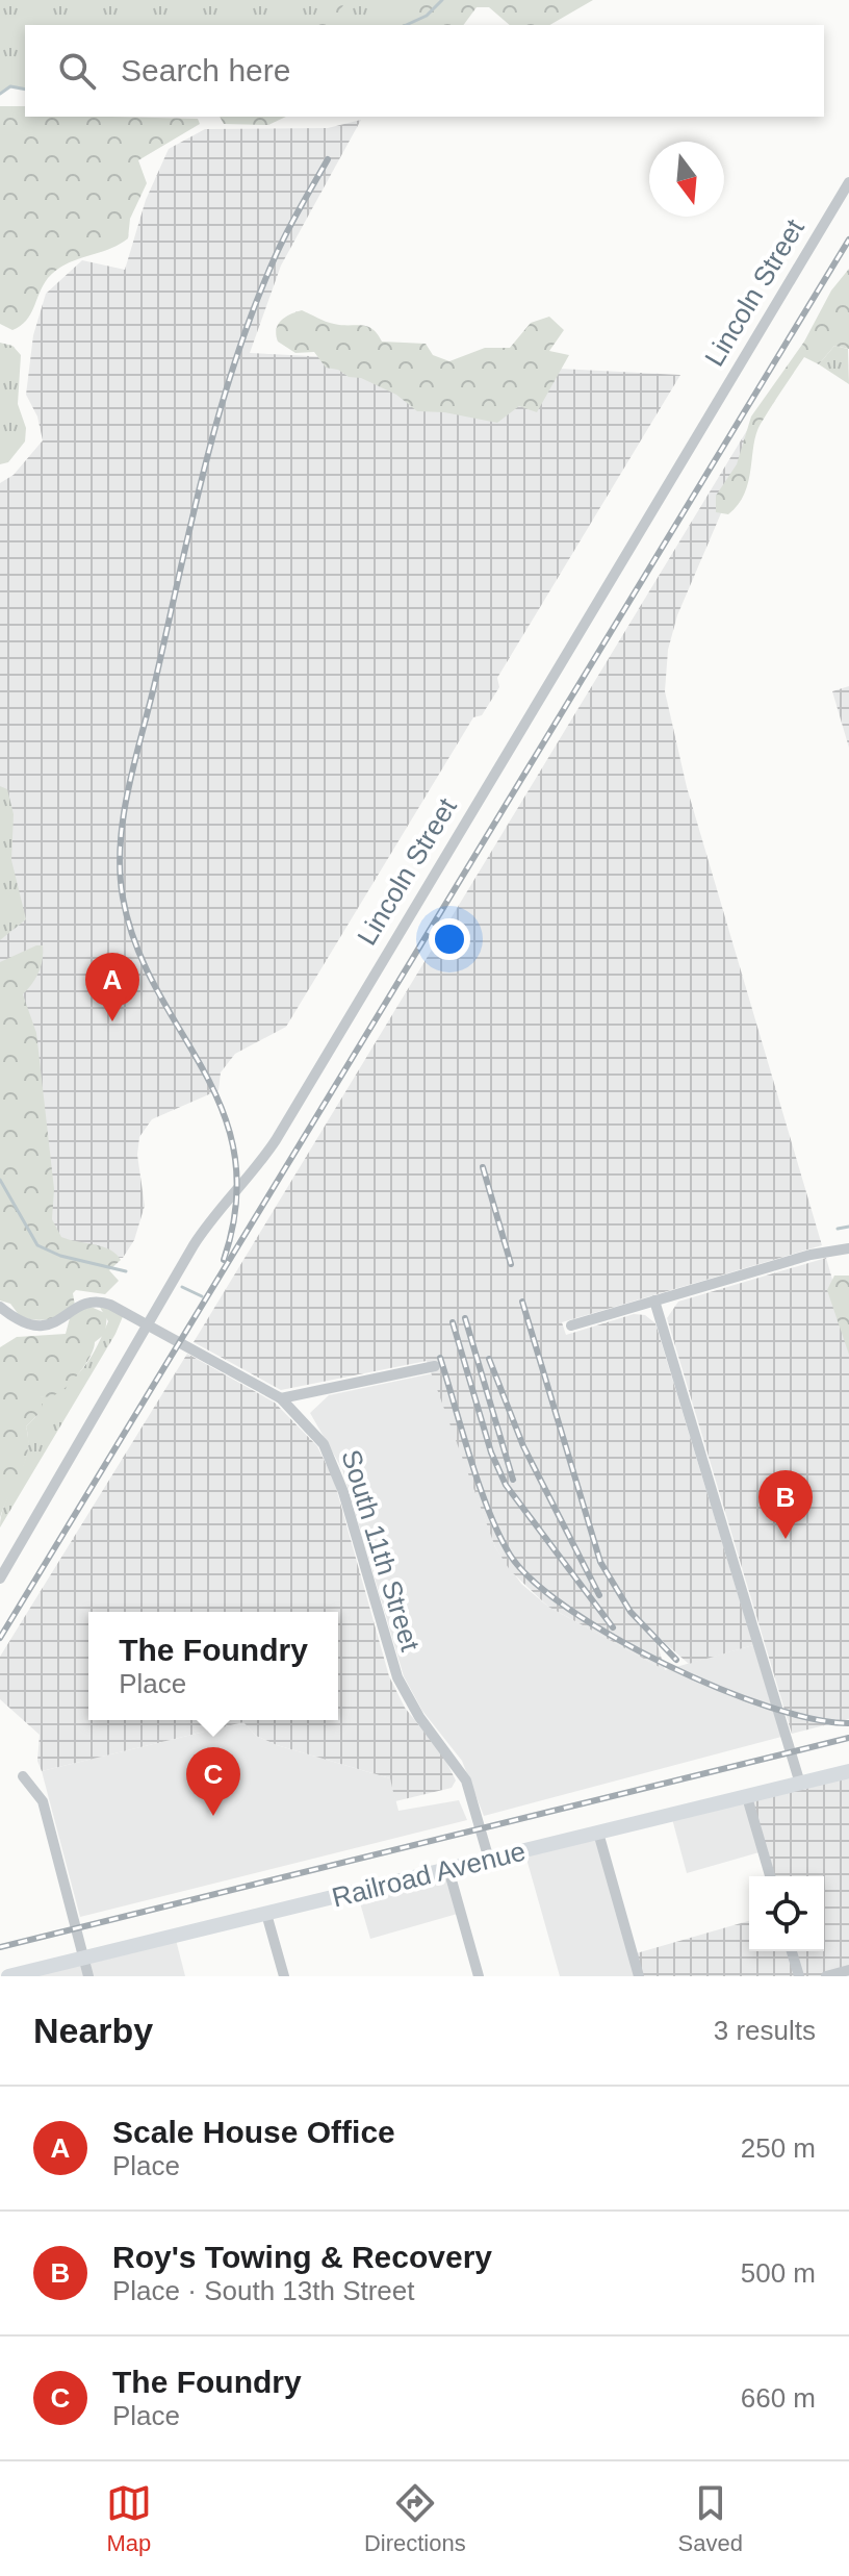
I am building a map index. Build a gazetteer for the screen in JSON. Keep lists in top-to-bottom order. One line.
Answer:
{"streets":{"main road":["Railroad Avenue"],"street":["Lincoln Street","South 11th Street"]},"crossings":[["Lincoln Street","South 11th Street"],["South 11th Street","Railroad Avenue"]],"north":"bottom","page":{"search":"Search here","pins":["A","B","C"],"popup":["The Foundry","Place"],"heading":["Nearby","3 results"],"list":[{"mark":"A","name":"Scale House Office","note":"Place","value":"250 m"},{"mark":"B","name":"Roy's Towing & Recovery","note":"Place · South 13th Street","value":"500 m"},{"mark":"C","name":"The Foundry","note":"Place","value":"660 m"}],"nav":["Map","Directions","Saved"]}}
